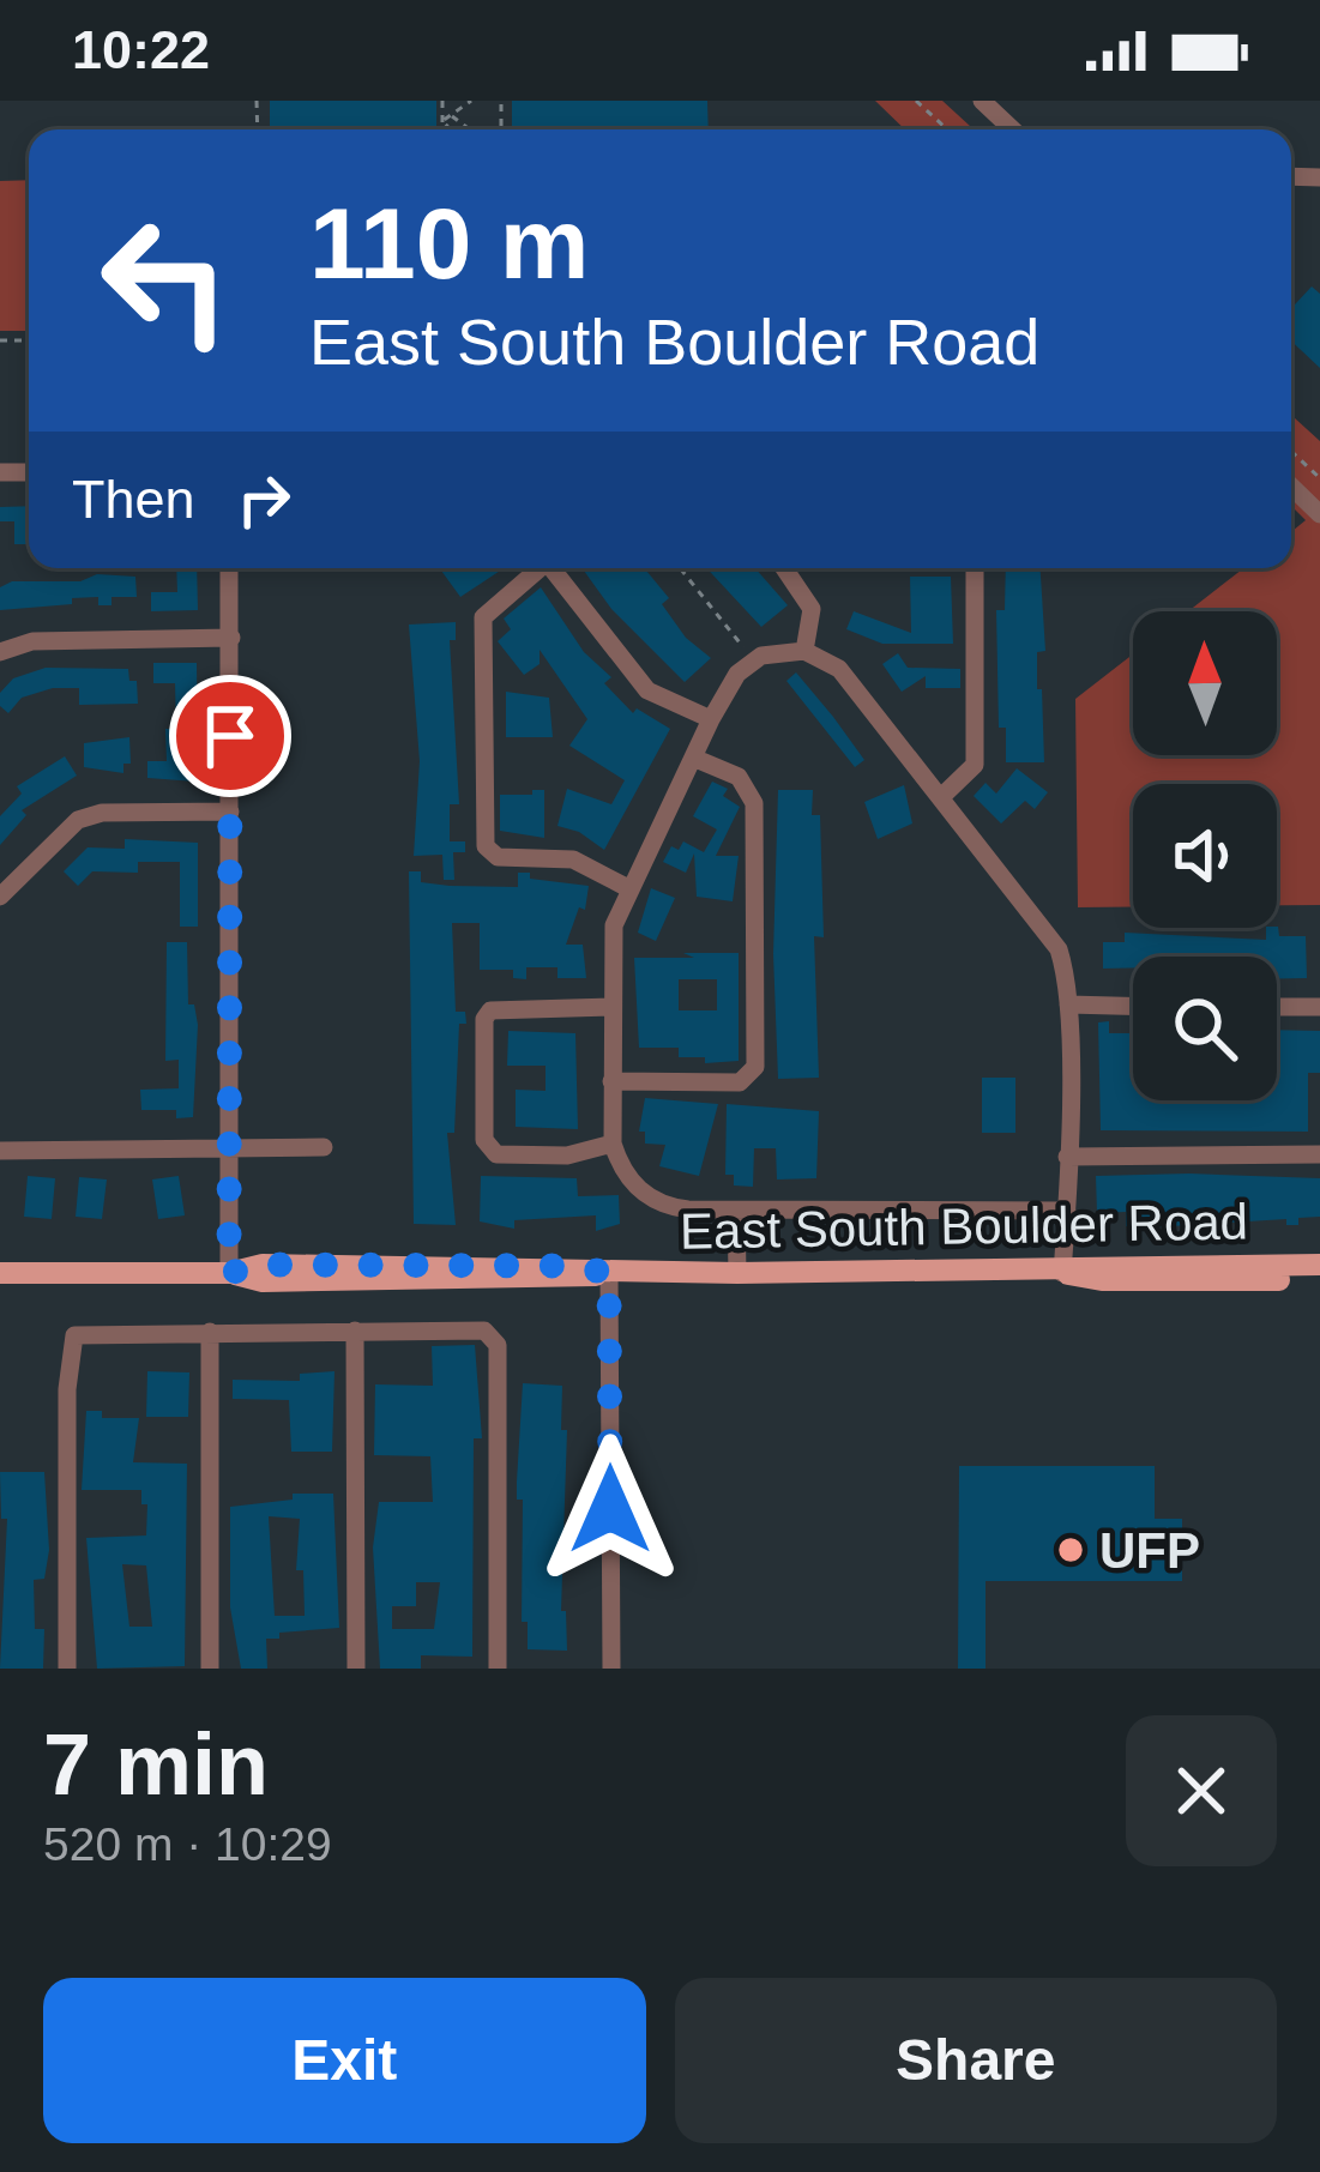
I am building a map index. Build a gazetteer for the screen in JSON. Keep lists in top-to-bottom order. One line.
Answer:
{"streets":{"main road":["East South Boulder Road"]},"places":["UFP"],"north":"top","page":{"status":"10:22","turn":["110 m","East South Boulder Road"],"then":"Then","heading":["7 min","520 m · 10:29"],"buttons":["Exit","Share"]}}
